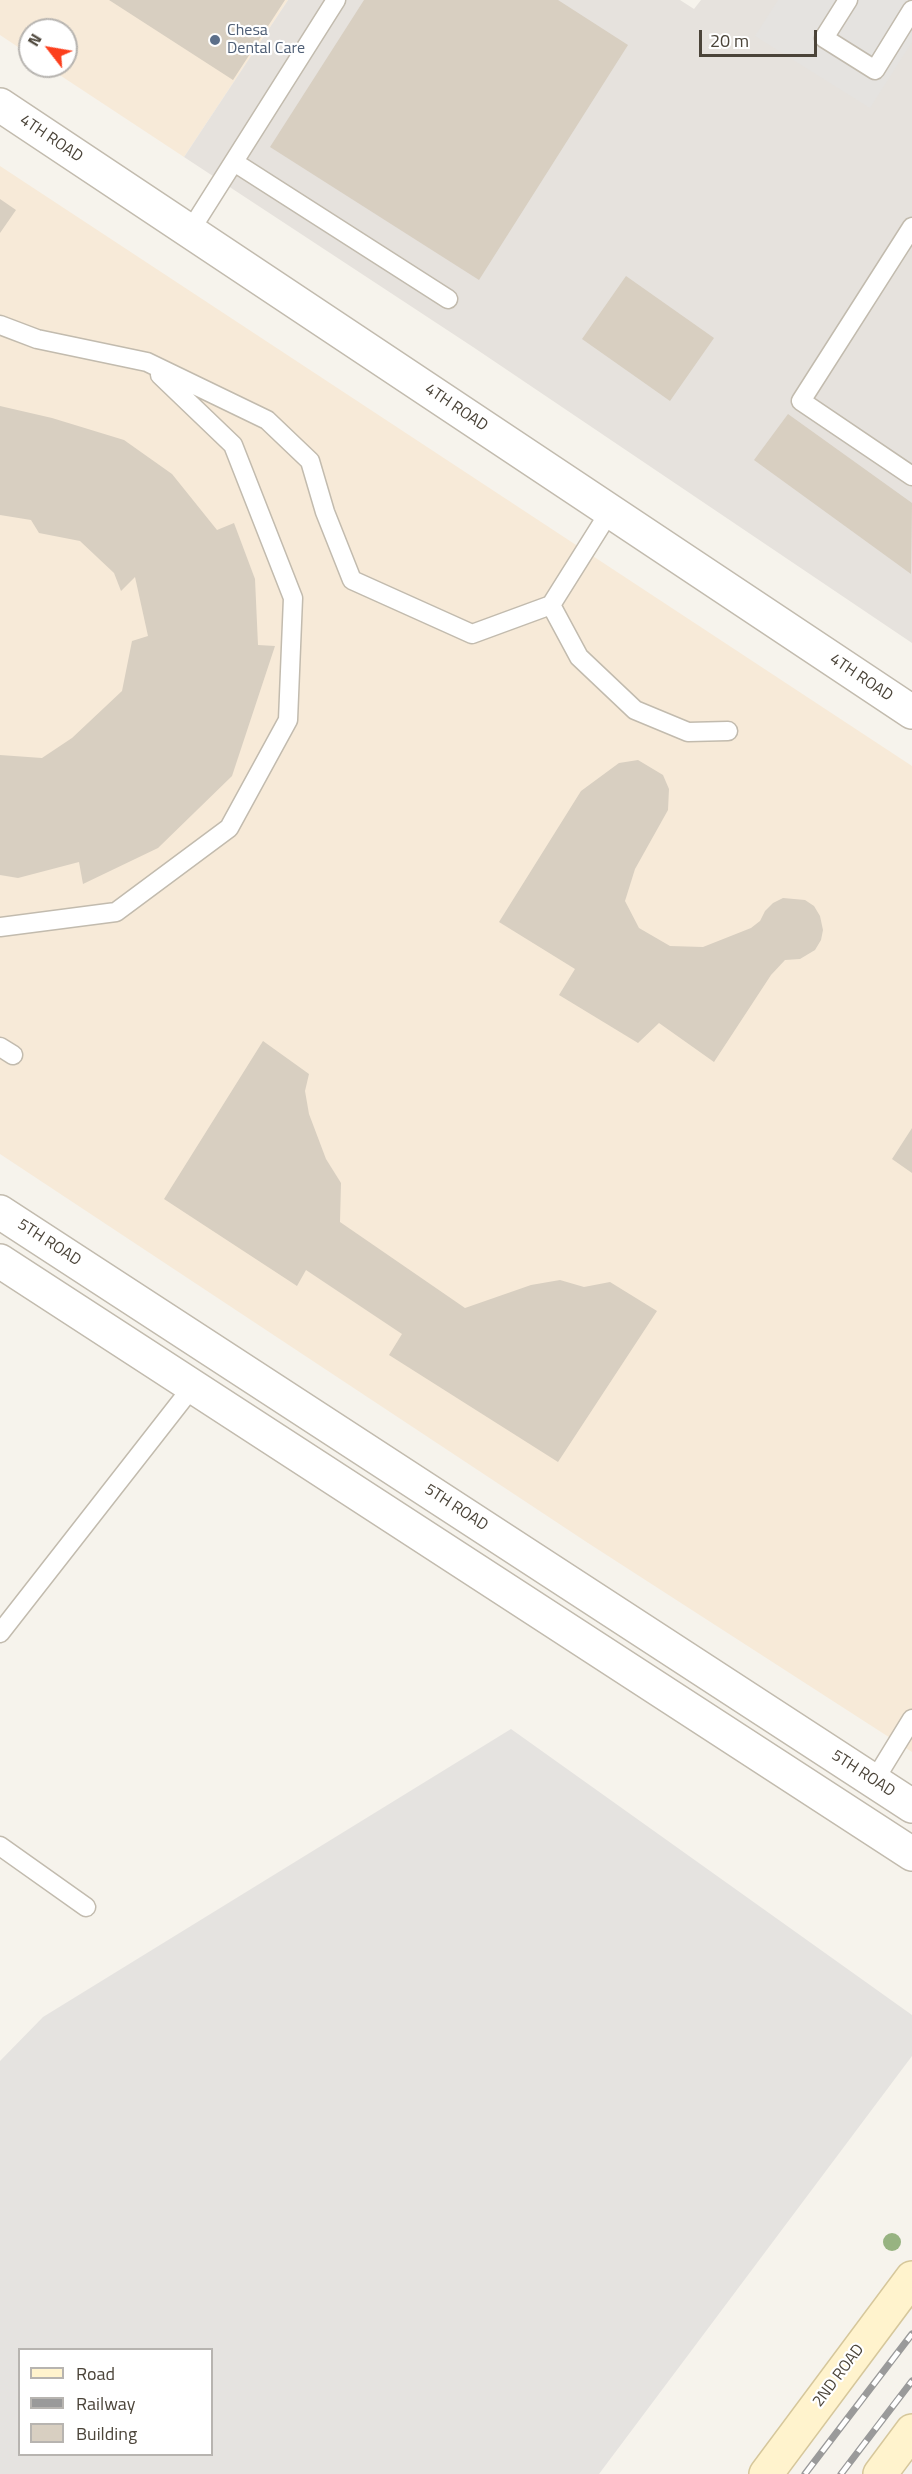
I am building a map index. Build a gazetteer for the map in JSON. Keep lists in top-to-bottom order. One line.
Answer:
{"streets":{"main road":["2ND ROAD"],"street":["4TH ROAD","5TH ROAD"]},"places":["Chesa Dental Care"],"legend":["Road","Railway","Building"],"scale_bar":"20 m","north":"top left"}
